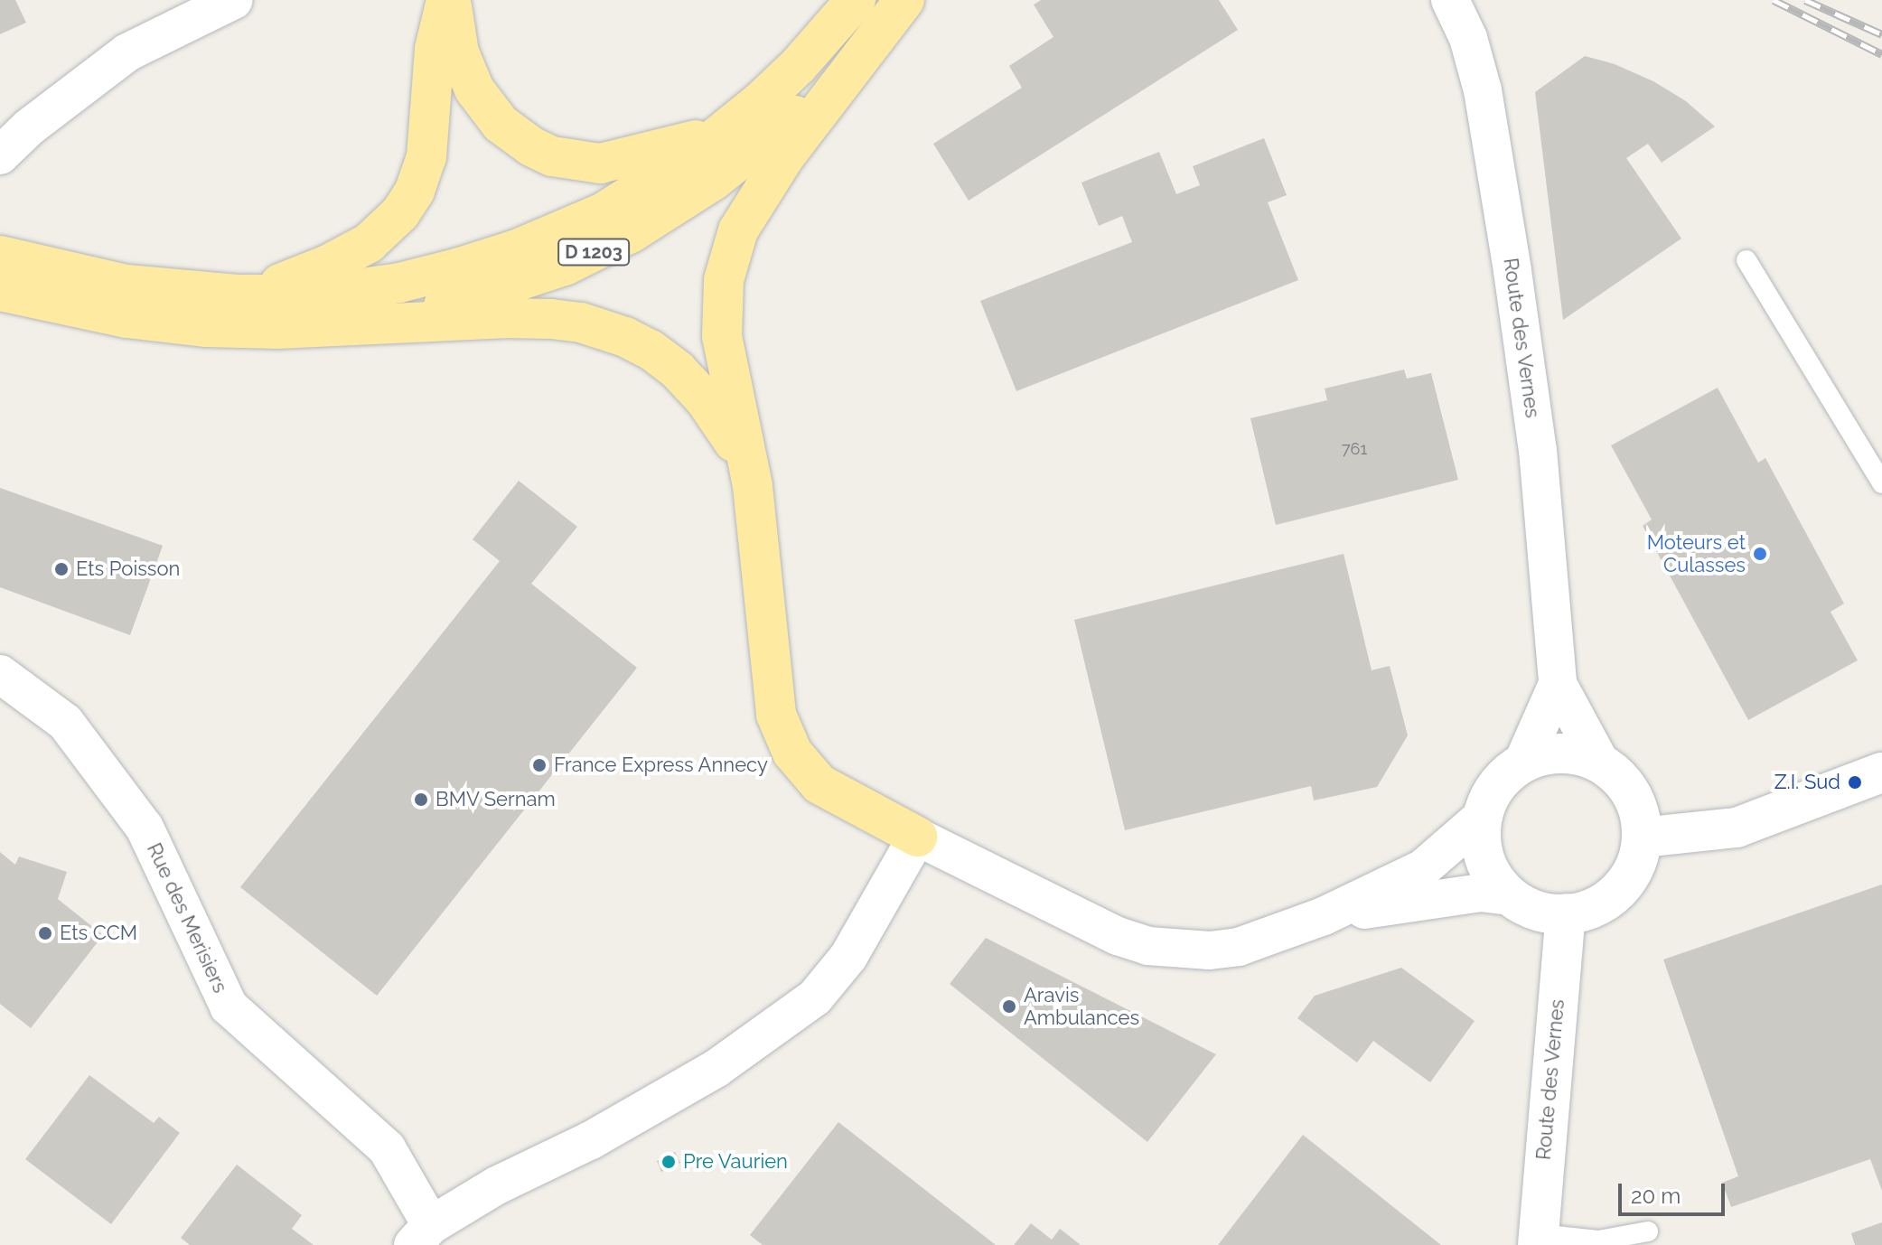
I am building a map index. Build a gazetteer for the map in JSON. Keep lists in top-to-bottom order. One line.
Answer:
{"streets":{"highway":["D 1203"],"street":["Route des Vernes","Rue des Merisiers"]},"places":["Moteurs et Culasses","Ets Poisson","France Express Annecy","Z.I. Sud","BMV Sernam","Ets CCM","Aravis Ambulances","Pre Vaurien"],"house_numbers":["761"],"scale_bar":"20 m"}
